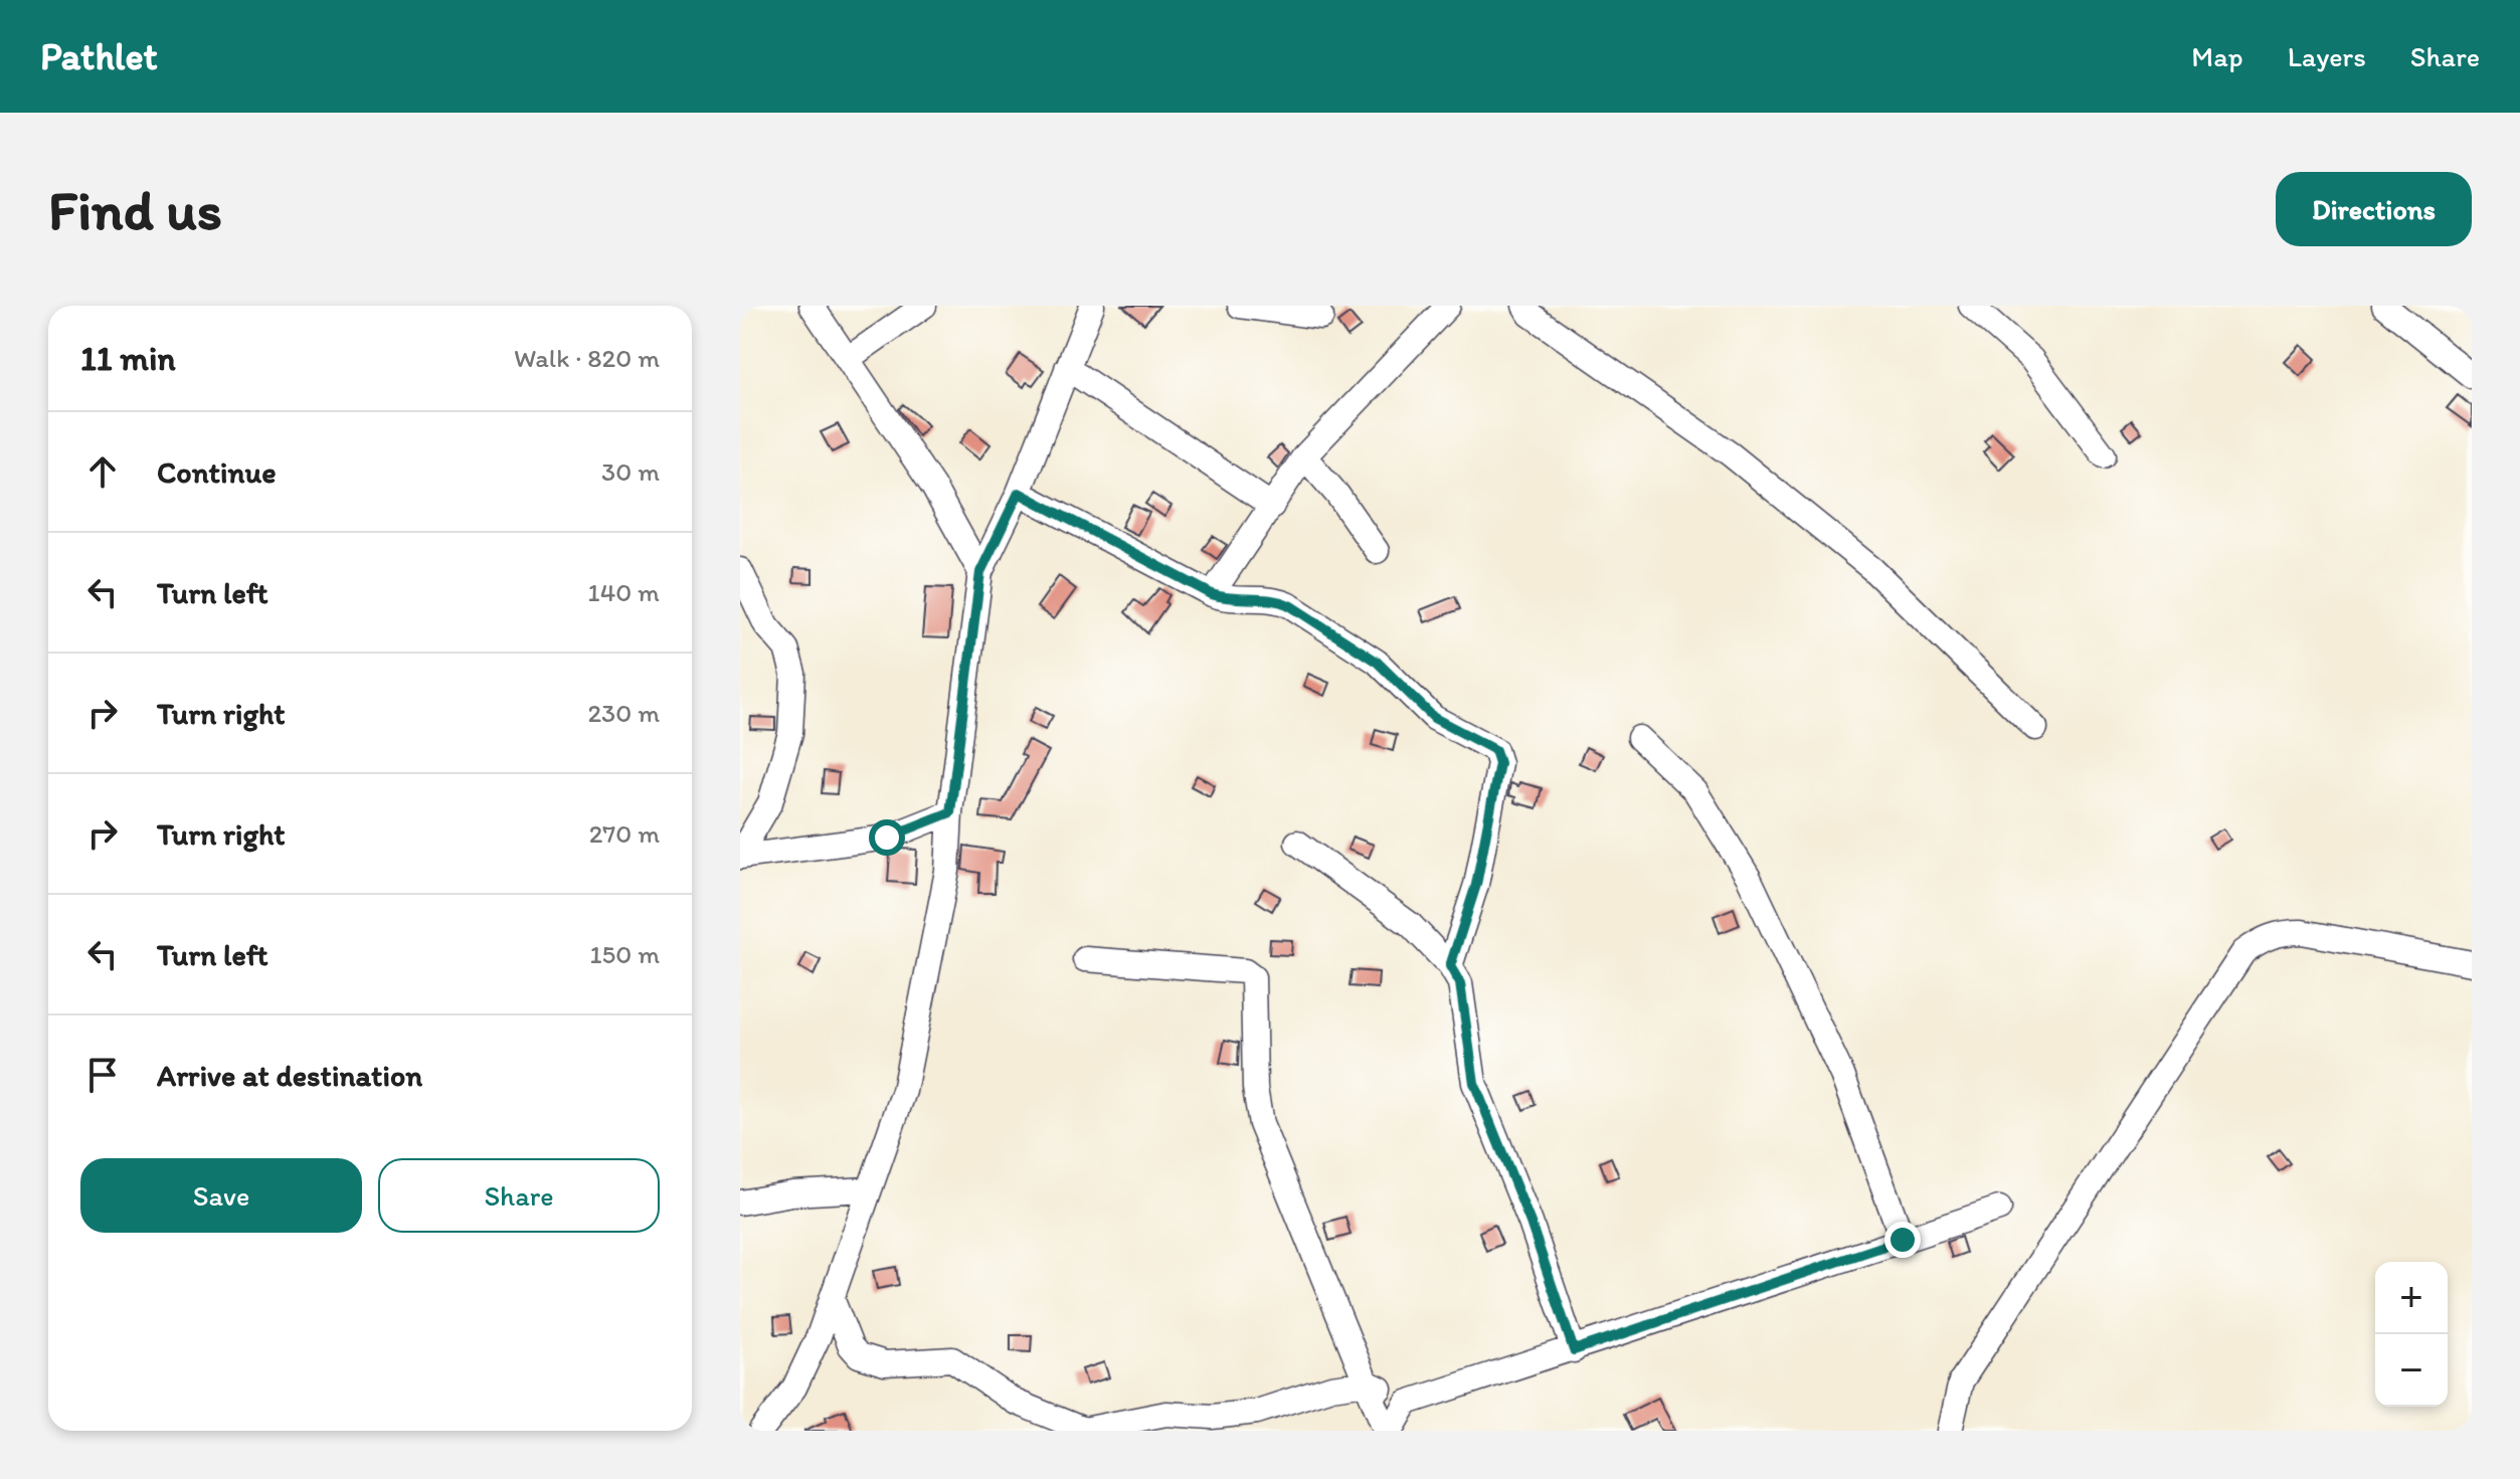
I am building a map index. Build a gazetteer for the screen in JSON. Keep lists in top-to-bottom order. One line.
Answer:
{"page":{"header":"Pathlet","nav":["Map","Layers","Share"],"buttons":["Directions",["Save","Share"]],"title":"Find us","heading":["11 min","Walk · 820 m"],"list":[["Continue","30 m"],["Turn left","140 m"],["Turn right","230 m"],["Turn right","270 m"],["Turn left","150 m"],"Arrive at destination"],"map_buttons":["+","−"]}}
